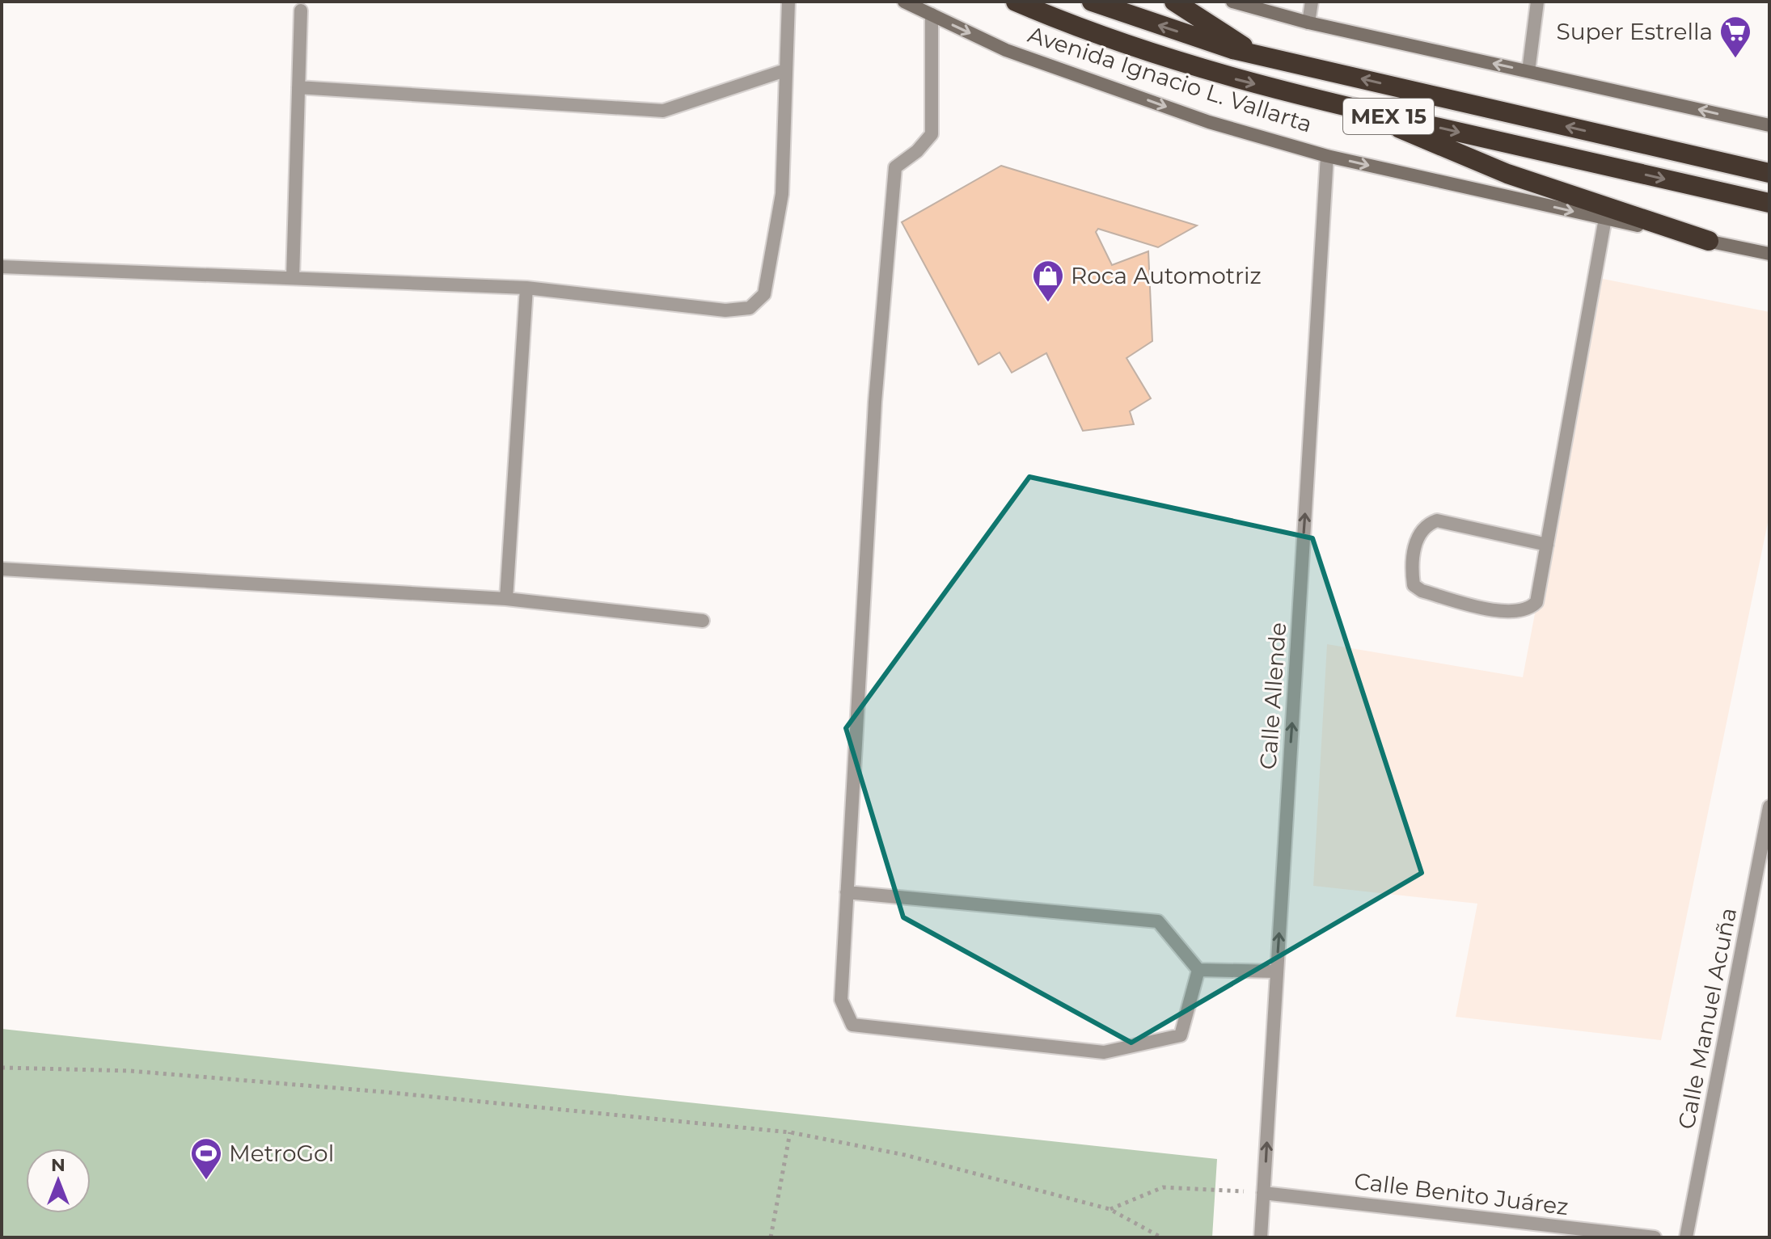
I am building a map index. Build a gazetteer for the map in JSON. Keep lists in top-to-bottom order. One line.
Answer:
{"streets":{"highway":["Avenida Ignacio L. Vallarta","MEX 15"],"street":["Calle Allende","Calle Manuel Acuña","Calle Benito Juárez"]},"crossings":[["Avenida Ignacio L. Vallarta","Calle Allende"],["Calle Allende","Calle Benito Juárez"]],"one_way":["Calle Allende"],"places":{"supermarket":["Super Estrella"],"shop":["Roca Automotriz"],"sports":["MetroGol"]},"north":"top"}
